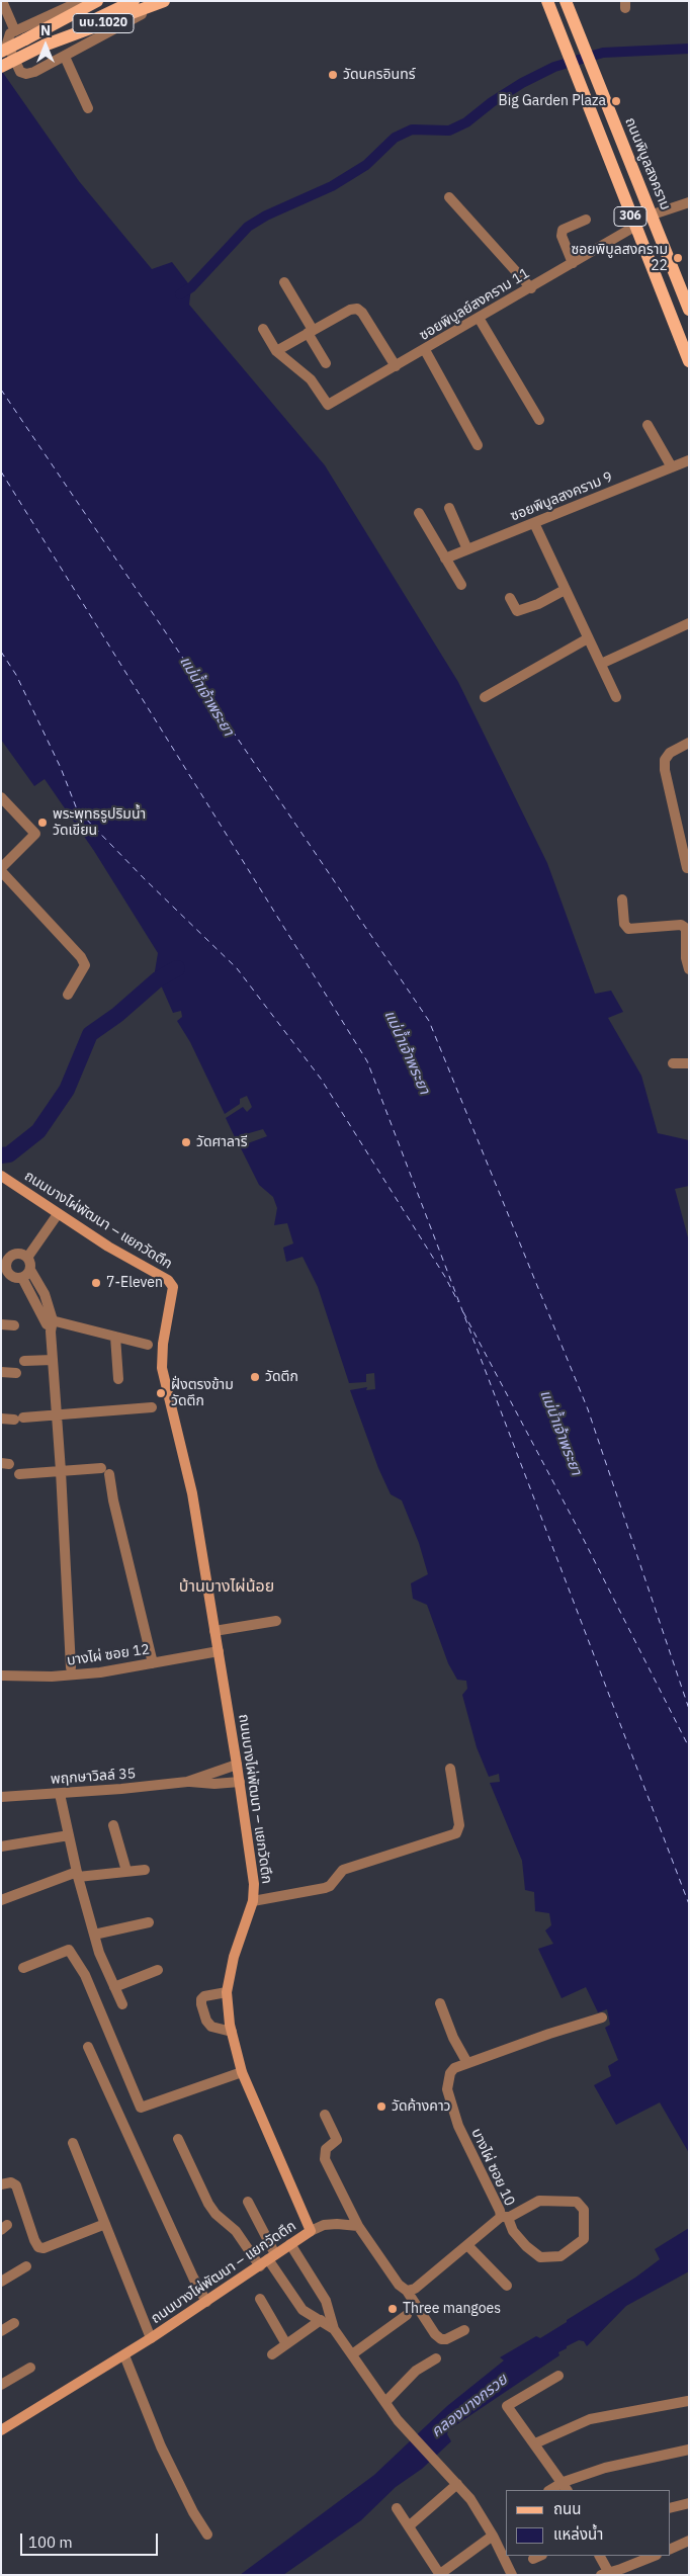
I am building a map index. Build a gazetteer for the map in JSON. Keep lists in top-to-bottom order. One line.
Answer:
{"streets":{"main road":["นบ.1020","ถนนพิบูลสงคราม","306"],"street":["ซอยพิบูลย์สงคราม 11","ซอยพิบูลสงคราม 9","ถนนบางไผ่พัฒนา – แยกวัดตึก","บางไผ่ ซอย 12","พฤกษาวิลล์ 35","บางไผ่ ซอย 10"]},"crossings":[["306","ซอยพิบูลย์สงคราม 11"],["ถนนบางไผ่พัฒนา – แยกวัดตึก","บางไผ่ ซอย 12"],["ถนนบางไผ่พัฒนา – แยกวัดตึก","พฤกษาวิลล์ 35"]],"districts":["บ้านบางไผ่น้อย"],"water":["แม่น้ำเจ้าพระยา","คลองบางกรวย"],"places":["วัดนครอินทร์","Big Garden Plaza","ซอยพิบูลสงคราม 22","พระพุทธรูปริมน้ำ วัดเขียน","วัดศาลารี","7-Eleven","วัดตึก","ฝั่งตรงข้าม วัดตึก","วัดค้างคาว","Three mangoes"],"legend":["ถนน","แหล่งน้ำ"],"scale_bar":"100 m","north":"top"}
